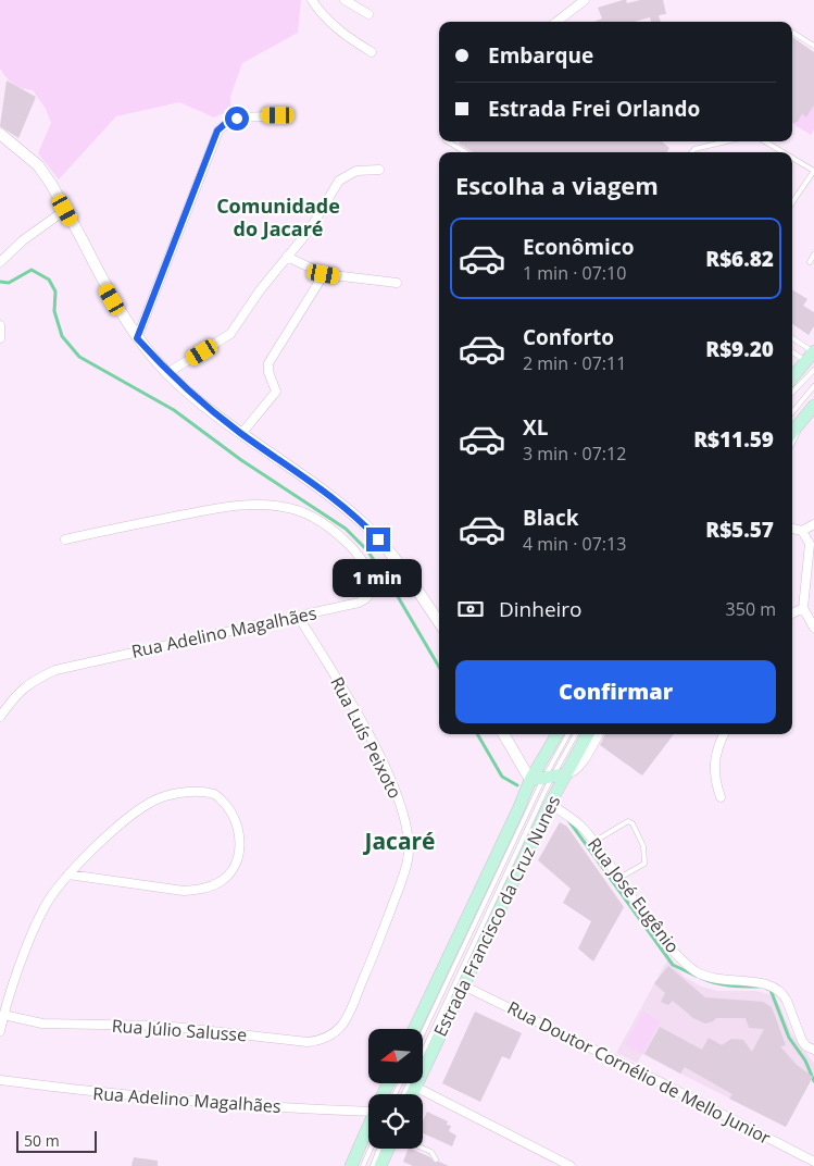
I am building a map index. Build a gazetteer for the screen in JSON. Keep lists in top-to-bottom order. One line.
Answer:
{"streets":{"main road":["Estrada Francisco da Cruz Nunes"],"street":["Rua Adelino Magalhães","Rua Luís Peixoto","Rua José Eugênio","Rua Júlio Salusse","Rua Doutor Cornélio de Mello Junior"]},"crossings":[["Rua Adelino Magalhães","Rua Luís Peixoto"],["Rua Luís Peixoto","Rua Júlio Salusse"],["Rua José Eugênio","Estrada Francisco da Cruz Nunes"],["Estrada Francisco da Cruz Nunes","Rua Doutor Cornélio de Mello Junior"]],"districts":["Comunidade do Jacaré","Jacaré"],"scale_bar":"50 m","north":"left","page":{"banner":["Embarque","Estrada Frei Orlando"],"heading":"Escolha a viagem","list":[{"name":"Econômico","note":"1 min · 07:10","value":"R$6.82"},{"name":"Conforto","note":"2 min · 07:11","value":"R$9.20"},{"name":"XL","note":"3 min · 07:12","value":"R$11.59"},{"name":"Black","note":"4 min · 07:13","value":"R$5.57"}],"bubble":"1 min","pay":["Dinheiro","350 m"],"buttons":"Confirmar","scale":"50 m"}}
